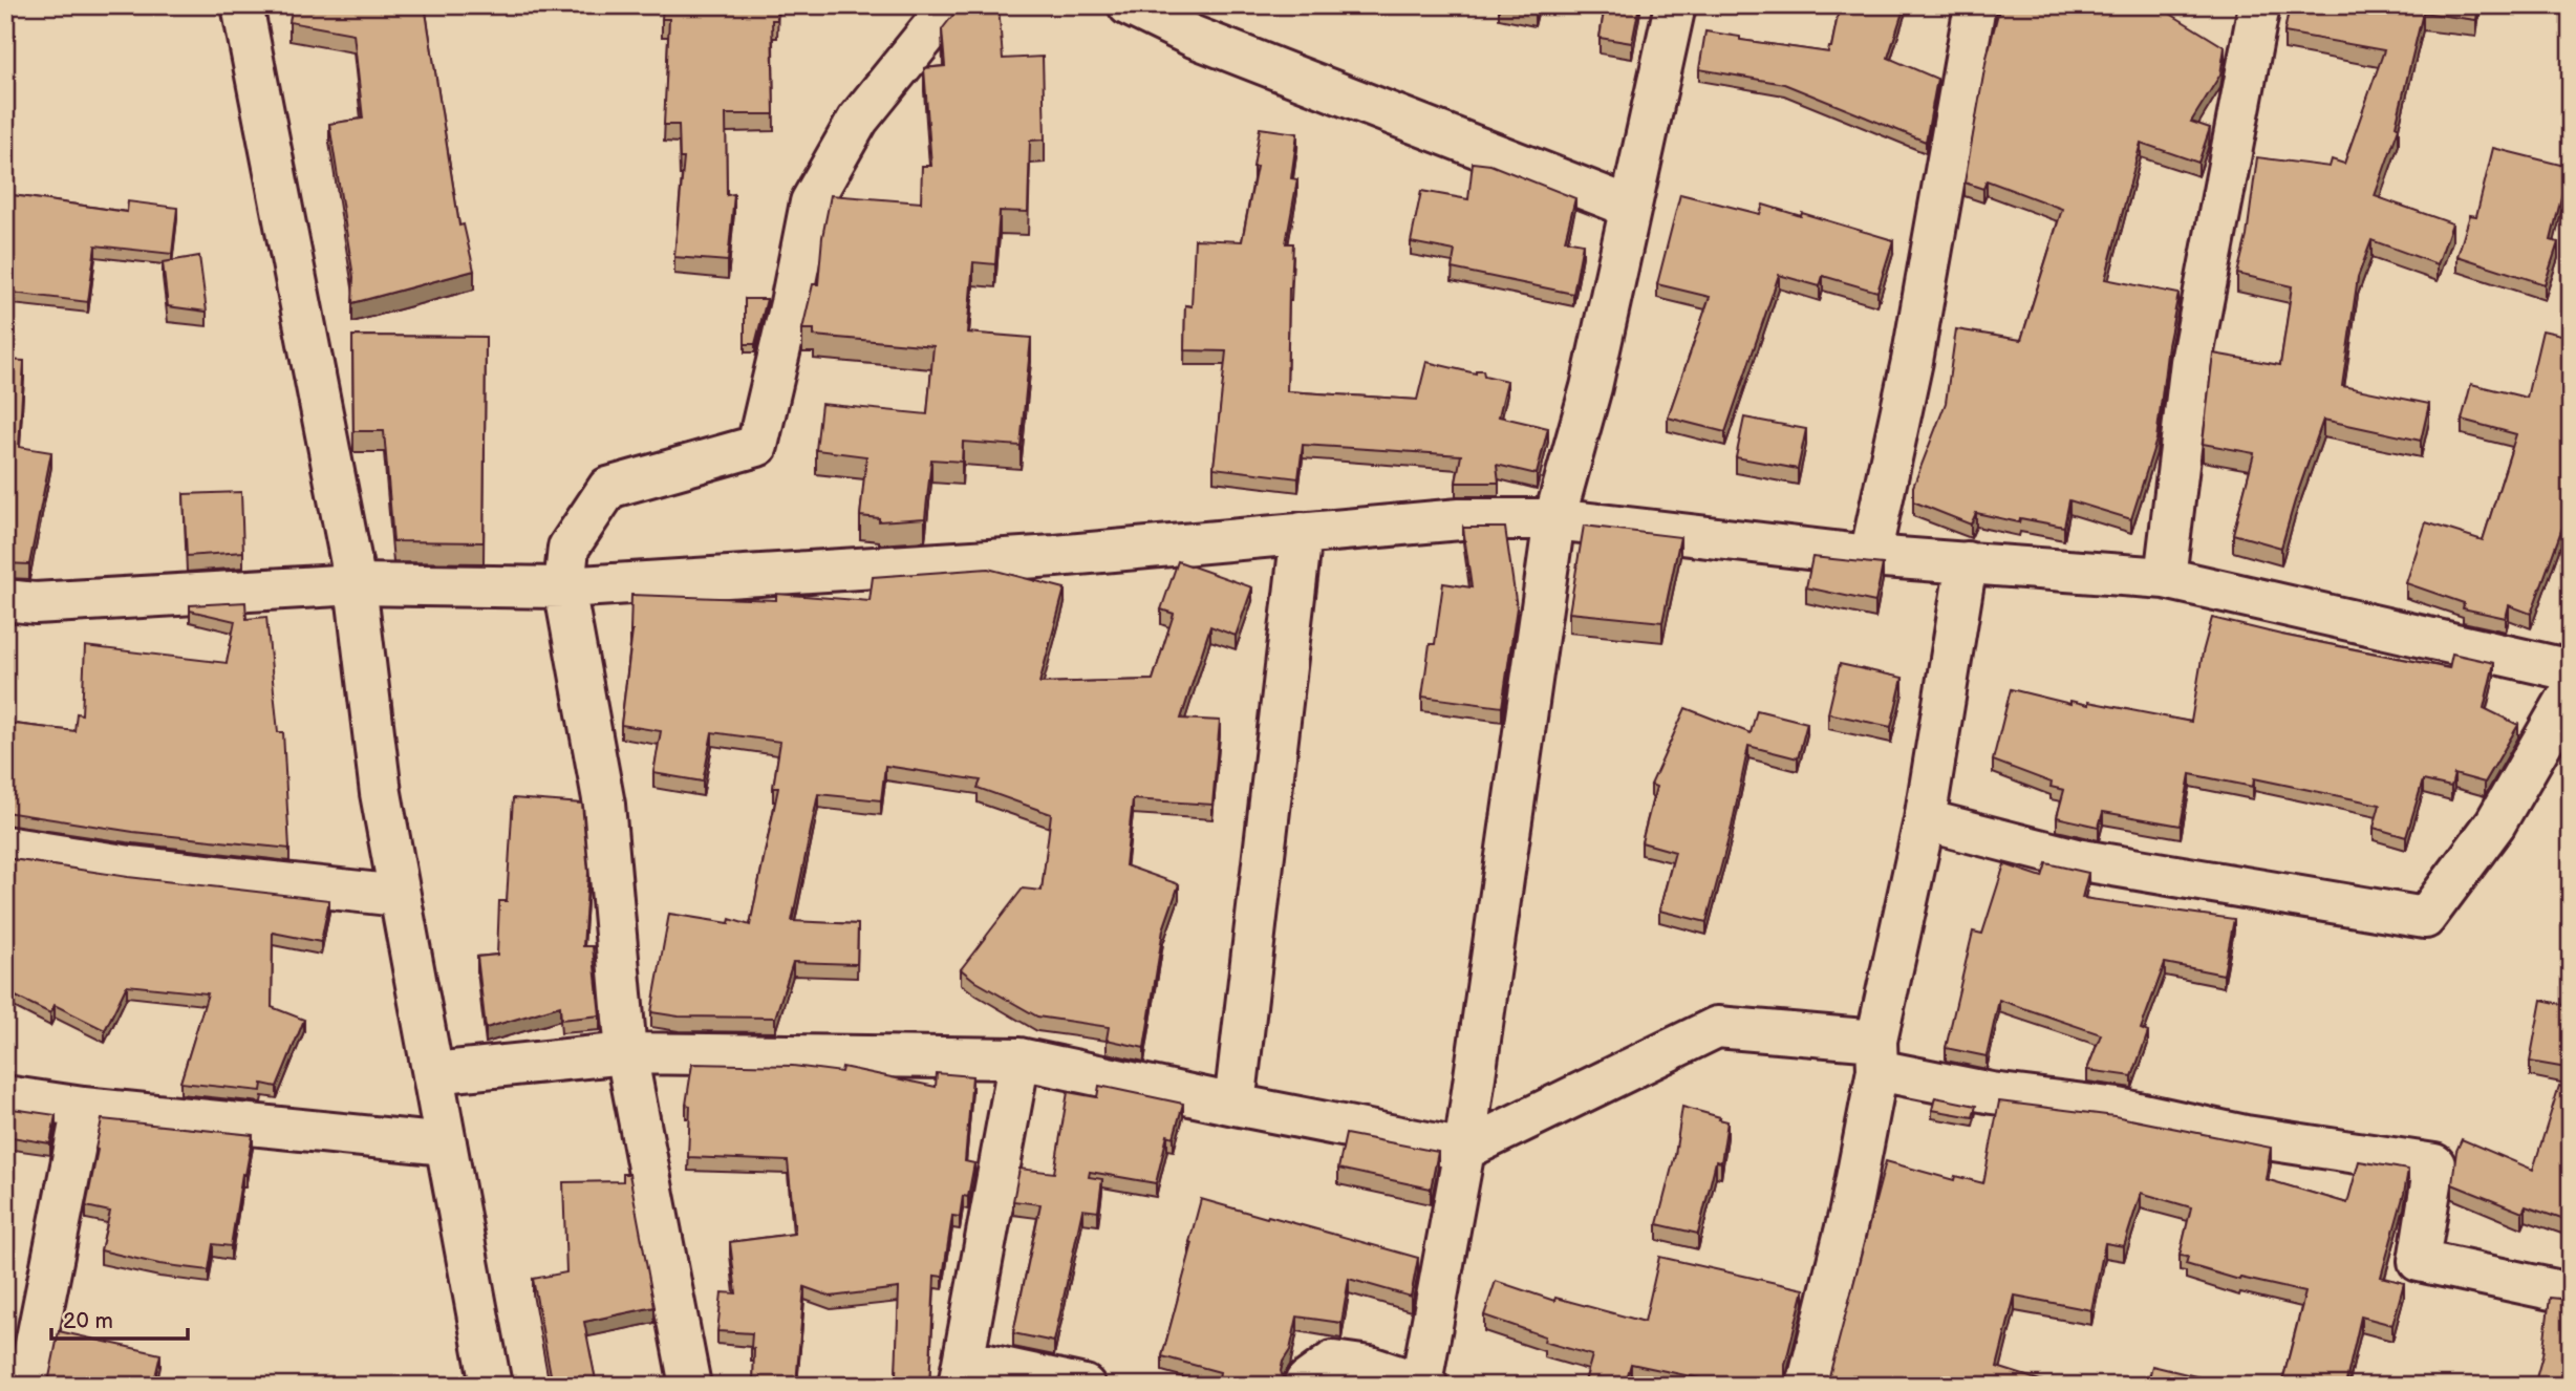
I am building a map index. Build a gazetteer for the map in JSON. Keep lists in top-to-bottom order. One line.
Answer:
{"scale_bar":"20 m"}
